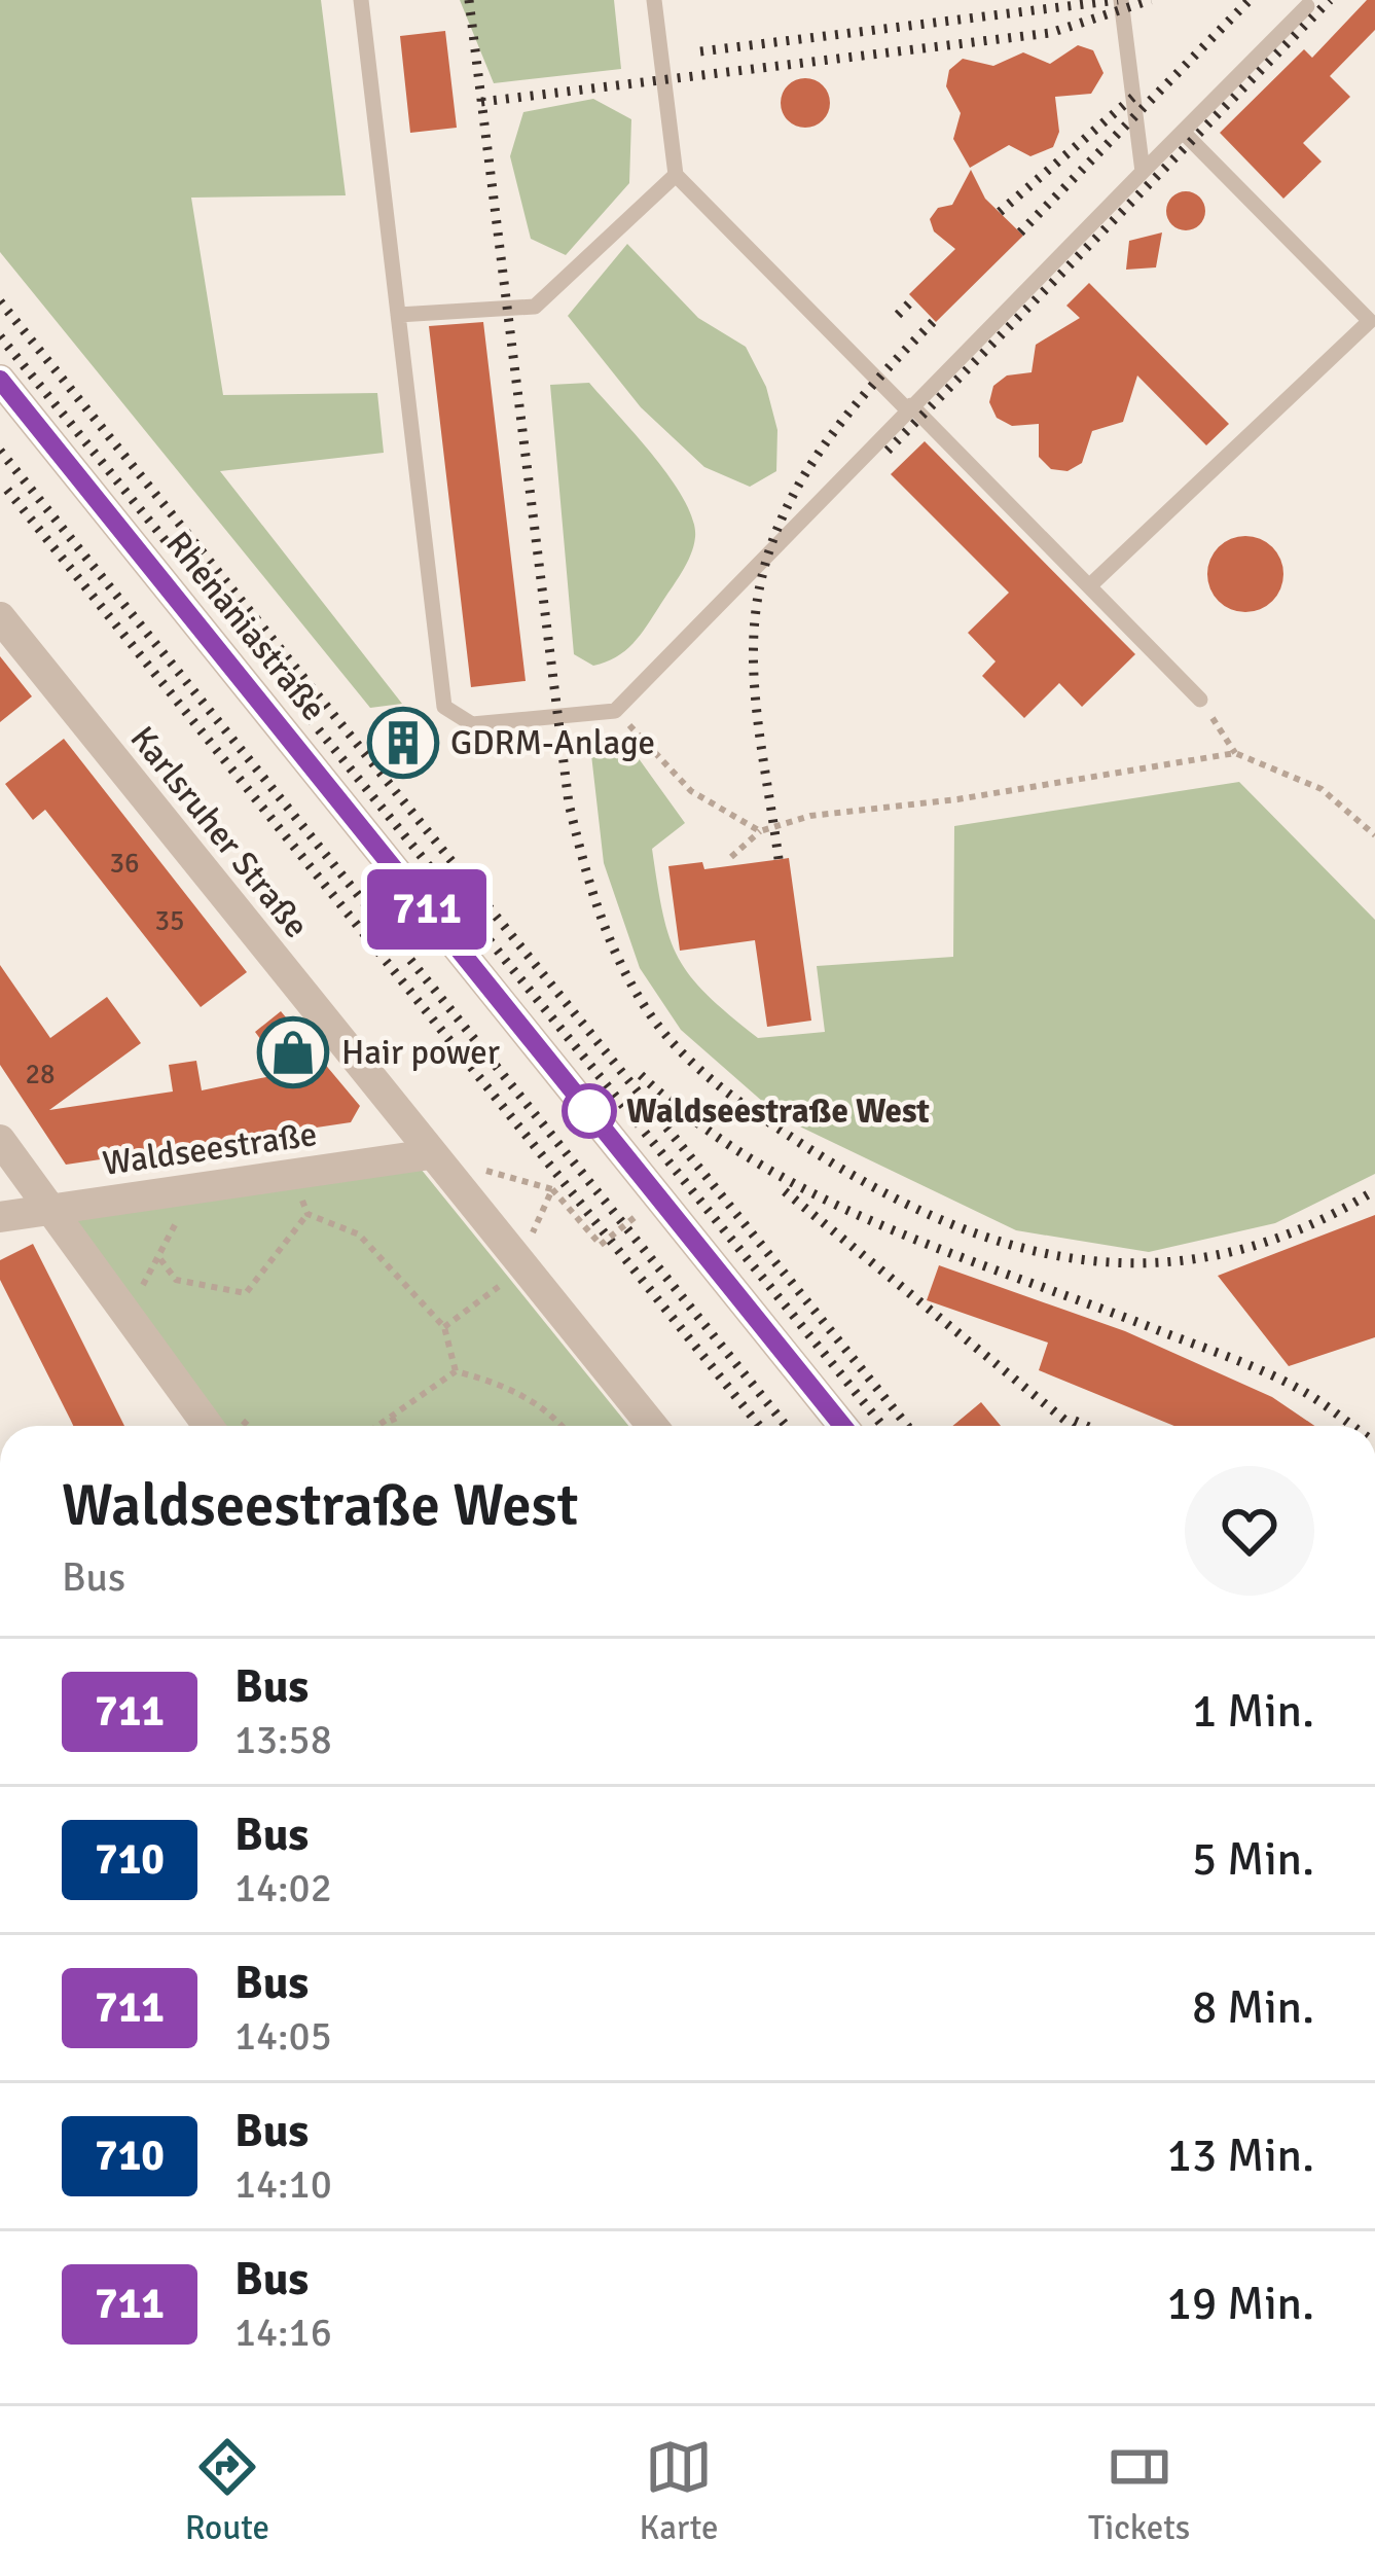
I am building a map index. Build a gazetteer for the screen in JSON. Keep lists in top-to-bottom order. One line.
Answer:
{"streets":{"street":["Rhenaniastraße","Karlsruher Straße","Waldseestraße"]},"crossings":[["Karlsruher Straße","Waldseestraße"]],"places":{"building":["GDRM-Anlage"],"shop":["Hair power"],"other":["Waldseestraße West"]},"lines":["bus line 711"],"house_numbers":["36","35","28"],"page":{"on_map":"711","heading":["Waldseestraße West","Bus"],"list":[{"mark":"711","name":"Bus","note":"13:58","value":"1 Min."},{"mark":"710","name":"Bus","note":"14:02","value":"5 Min."},{"mark":"711","name":"Bus","note":"14:05","value":"8 Min."},{"mark":"710","name":"Bus","note":"14:10","value":"13 Min."},{"mark":"711","name":"Bus","note":"14:16","value":"19 Min."}],"tabs":["Route","Karte","Tickets"]}}
